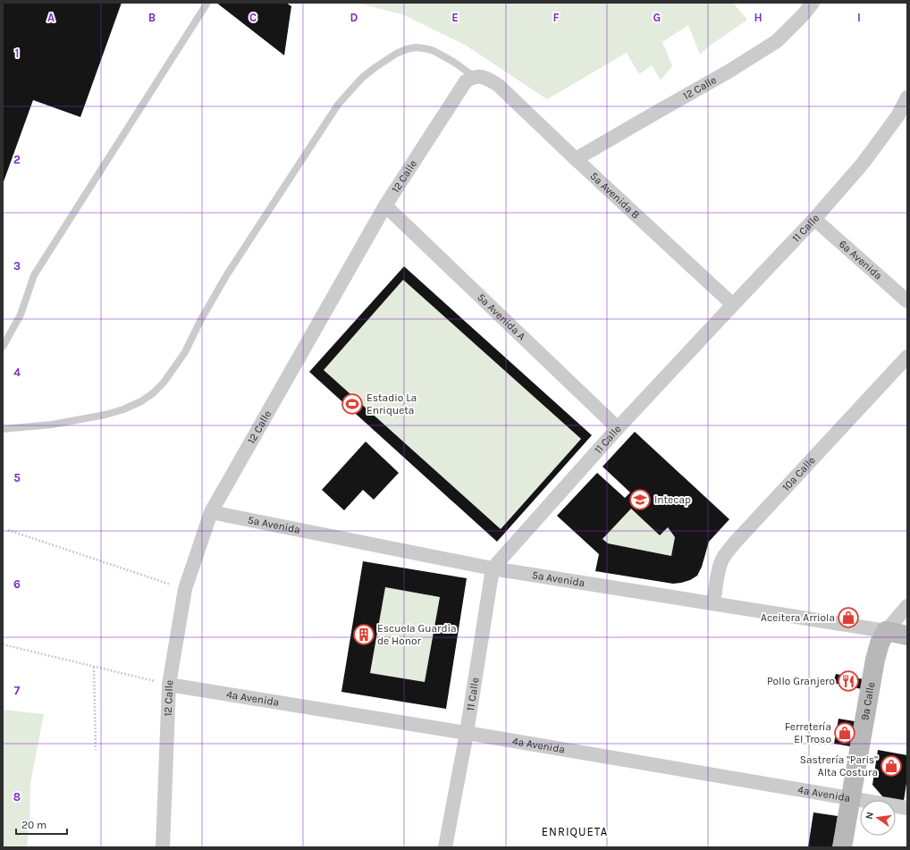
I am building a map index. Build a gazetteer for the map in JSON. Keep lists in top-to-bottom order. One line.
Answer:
{"streets":{"main road":["5a Avenida","9a Calle"],"street":["12 Calle","5a Avenida B","11 Calle","6a Avenida","5a Avenida A","10a Calle","4a Avenida"]},"crossings":[["12 Calle","5a Avenida B"],["12 Calle","5a Avenida A"],["12 Calle","5a Avenida"],["12 Calle","4a Avenida"],["5a Avenida B","11 Calle"],["11 Calle","6a Avenida"],["11 Calle","5a Avenida A"],["11 Calle","5a Avenida"],["11 Calle","4a Avenida"],["10a Calle","5a Avenida"],["5a Avenida","9a Calle"],["4a Avenida","9a Calle"]],"districts":["ENRIQUETA"],"places":{"sports":["Estadio La Enriqueta"],"school or university":["Intecap"],"shop":["Aceitera Arriola","Ferretería El Troso","Sastrería \"Paris\" Alta Costura"],"building":["Escuela Guardia de Honor"],"restaurant":["Pollo Granjero"]},"scale_bar":"20 m","north":"left","grid":{"columns":["A","B","C","D","E","F","G","H","I"],"rows":["1","2","3","4","5","6","7","8"]}}
